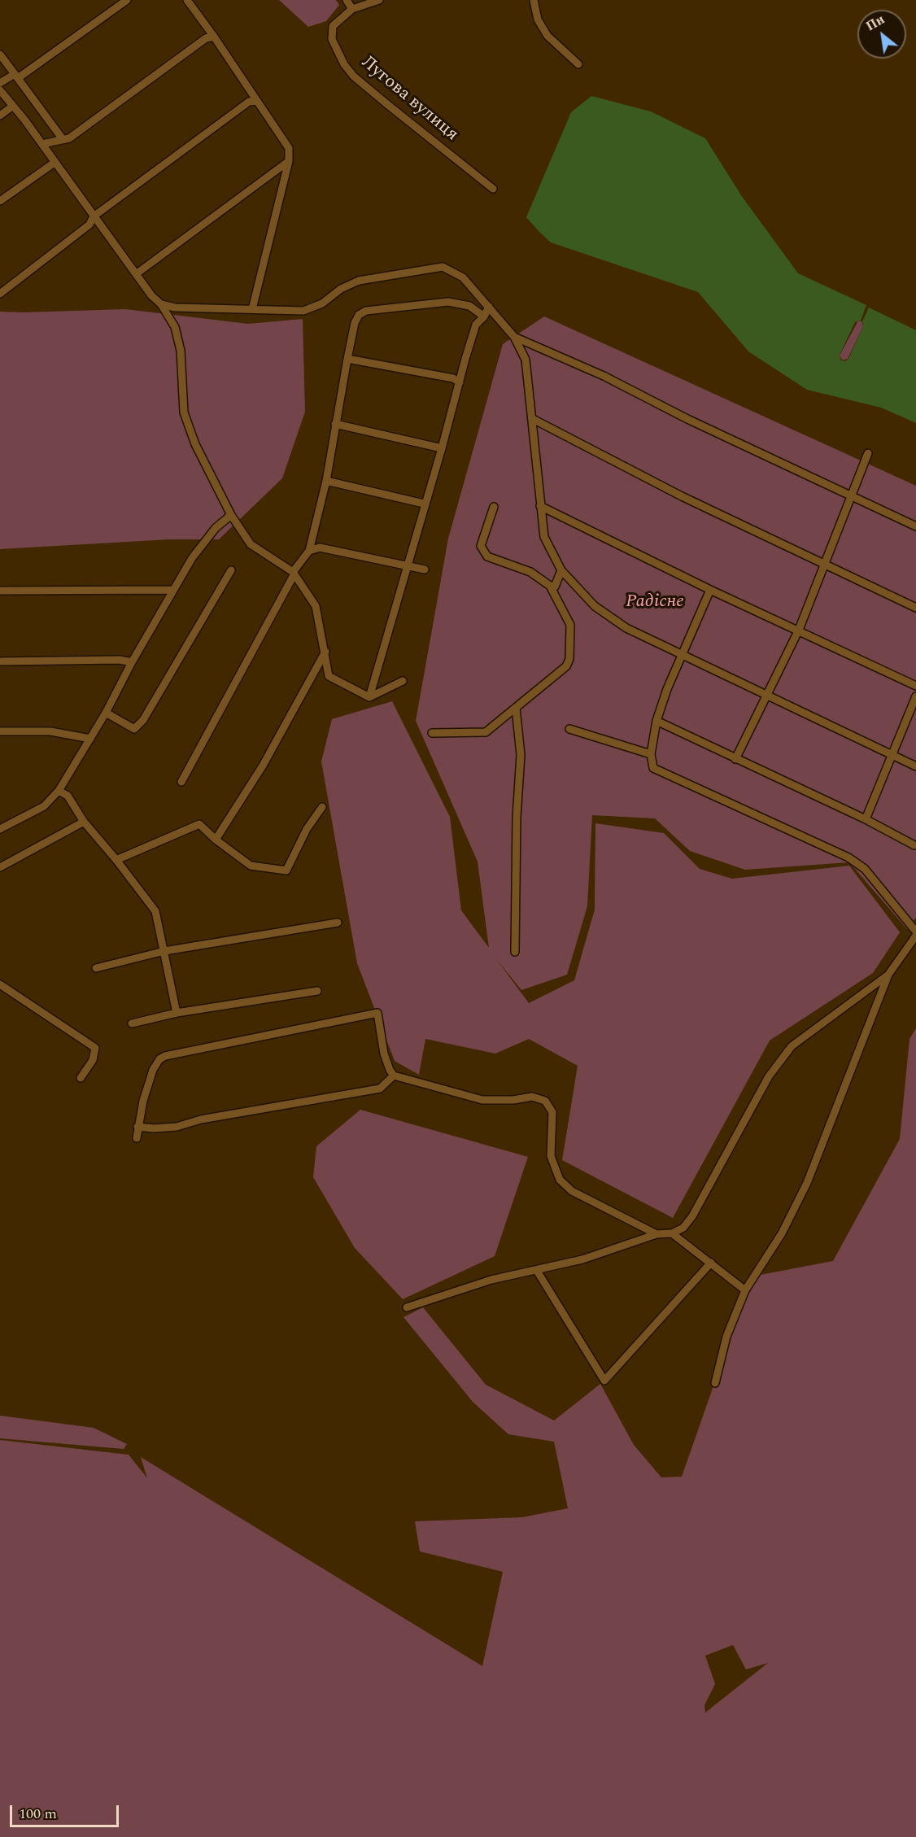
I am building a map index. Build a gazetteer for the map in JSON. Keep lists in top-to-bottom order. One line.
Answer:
{"streets":{"street":["Лугова вулиця"]},"parks":["Радісне"],"scale_bar":"100 m","north":"top left"}
